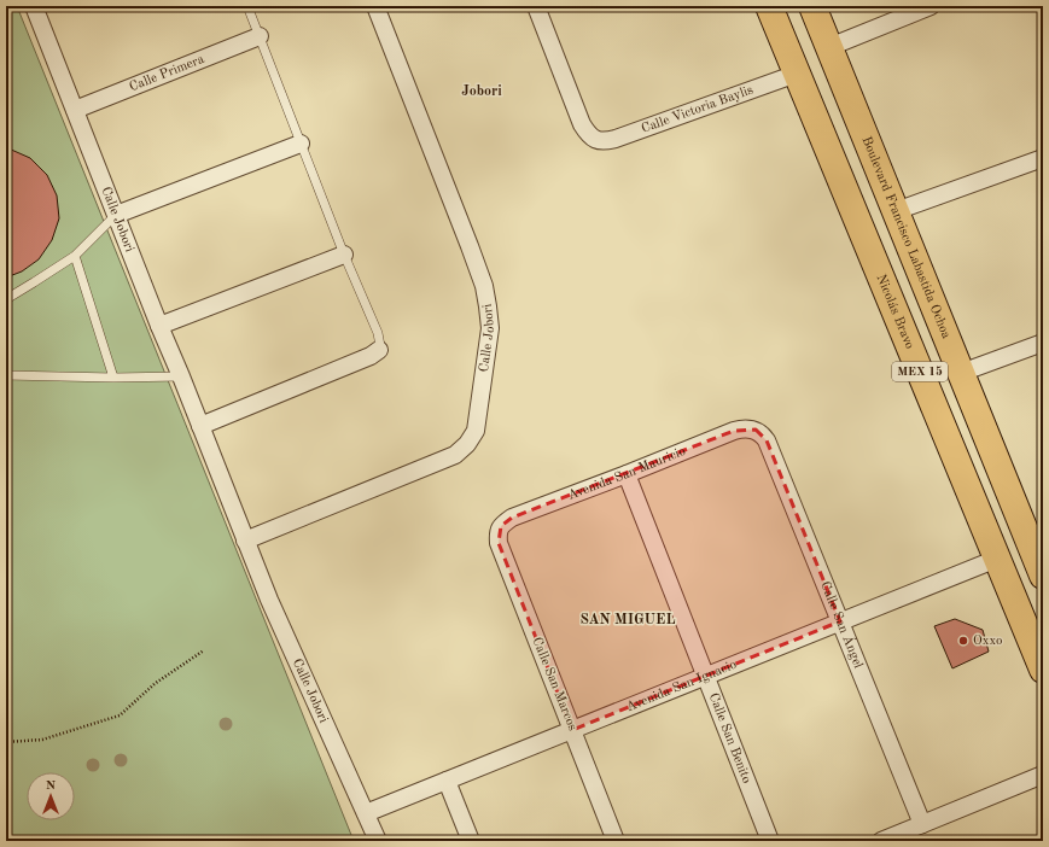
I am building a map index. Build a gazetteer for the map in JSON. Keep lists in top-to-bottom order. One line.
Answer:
{"streets":{"main road":["Boulevard Francisco Labastida Ochoa","Nicolás Bravo","MEX 15"],"street":["Calle Primera","Calle Victoria Baylis","Calle Jobori","Avenida San Mauricio","Calle San Ángel","Calle San Marcos","Avenida San Ignacio","Calle San Benito"]},"crossings":[["Calle Primera","Calle Jobori"],["Calle Victoria Baylis","Nicolás Bravo"],["Calle Jobori","Avenida San Ignacio"],["Nicolás Bravo","Avenida San Ignacio"],["Avenida San Mauricio","Calle San Ángel"],["Avenida San Mauricio","Calle San Marcos"],["Avenida San Mauricio","Calle San Benito"],["Calle San Ángel","Avenida San Ignacio"],["Calle San Marcos","Avenida San Ignacio"],["Avenida San Ignacio","Calle San Benito"]],"districts":["Jobori","SAN MIGUEL"],"places":["Oxxo"],"north":"top"}
